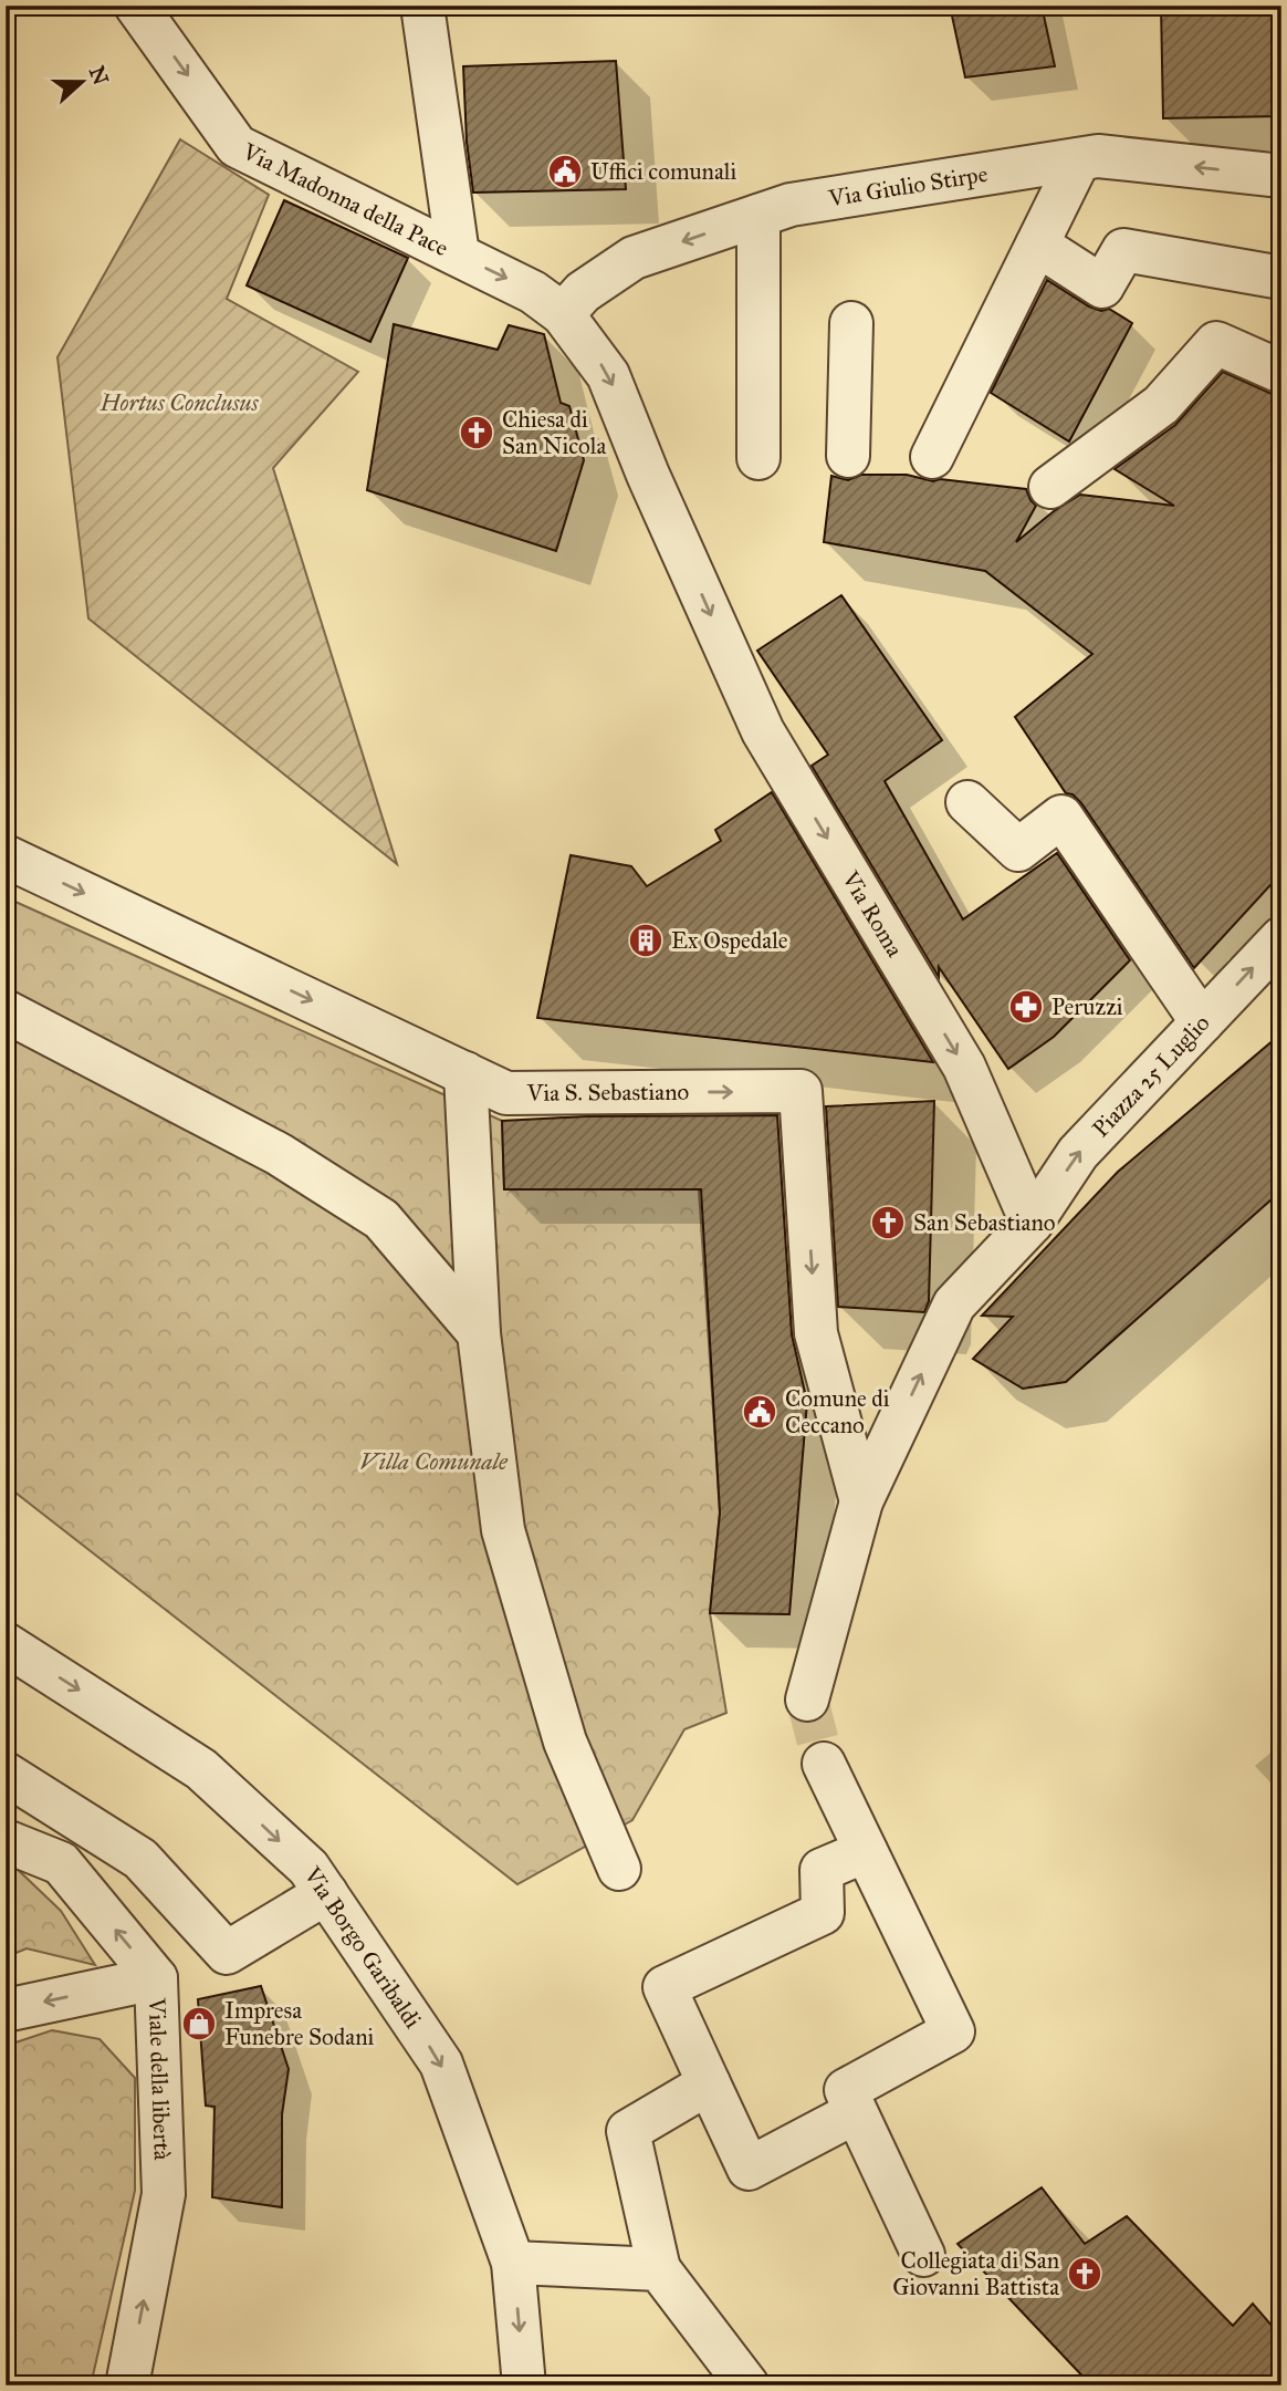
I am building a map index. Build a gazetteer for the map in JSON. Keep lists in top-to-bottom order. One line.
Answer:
{"streets":{"street":["Via Giulio Stirpe","Via Madonna della Pace","Via Roma","Piazza 25 Luglio","Via S. Sebastiano","Via Borgo Garibaldi","Viale della libertà"]},"crossings":[["Via Giulio Stirpe","Via Madonna della Pace"],["Via Giulio Stirpe","Via Roma"],["Via Madonna della Pace","Via Roma"],["Via Roma","Piazza 25 Luglio"]],"one_way":["Via Giulio Stirpe","Via Madonna della Pace","Via Roma","Piazza 25 Luglio","Viale della libertà"],"parks":["Hortus Conclusus","Villa Comunale"],"places":{"public building":["Uffici comunali","Comune di Ceccano"],"church":["Chiesa di San Nicola","San Sebastiano","Collegiata di San Giovanni Battista"],"building":["Ex Ospedale"],"pharmacy":["Peruzzi"],"shop":["Impresa Funebre Sodani"]},"north":"right"}
